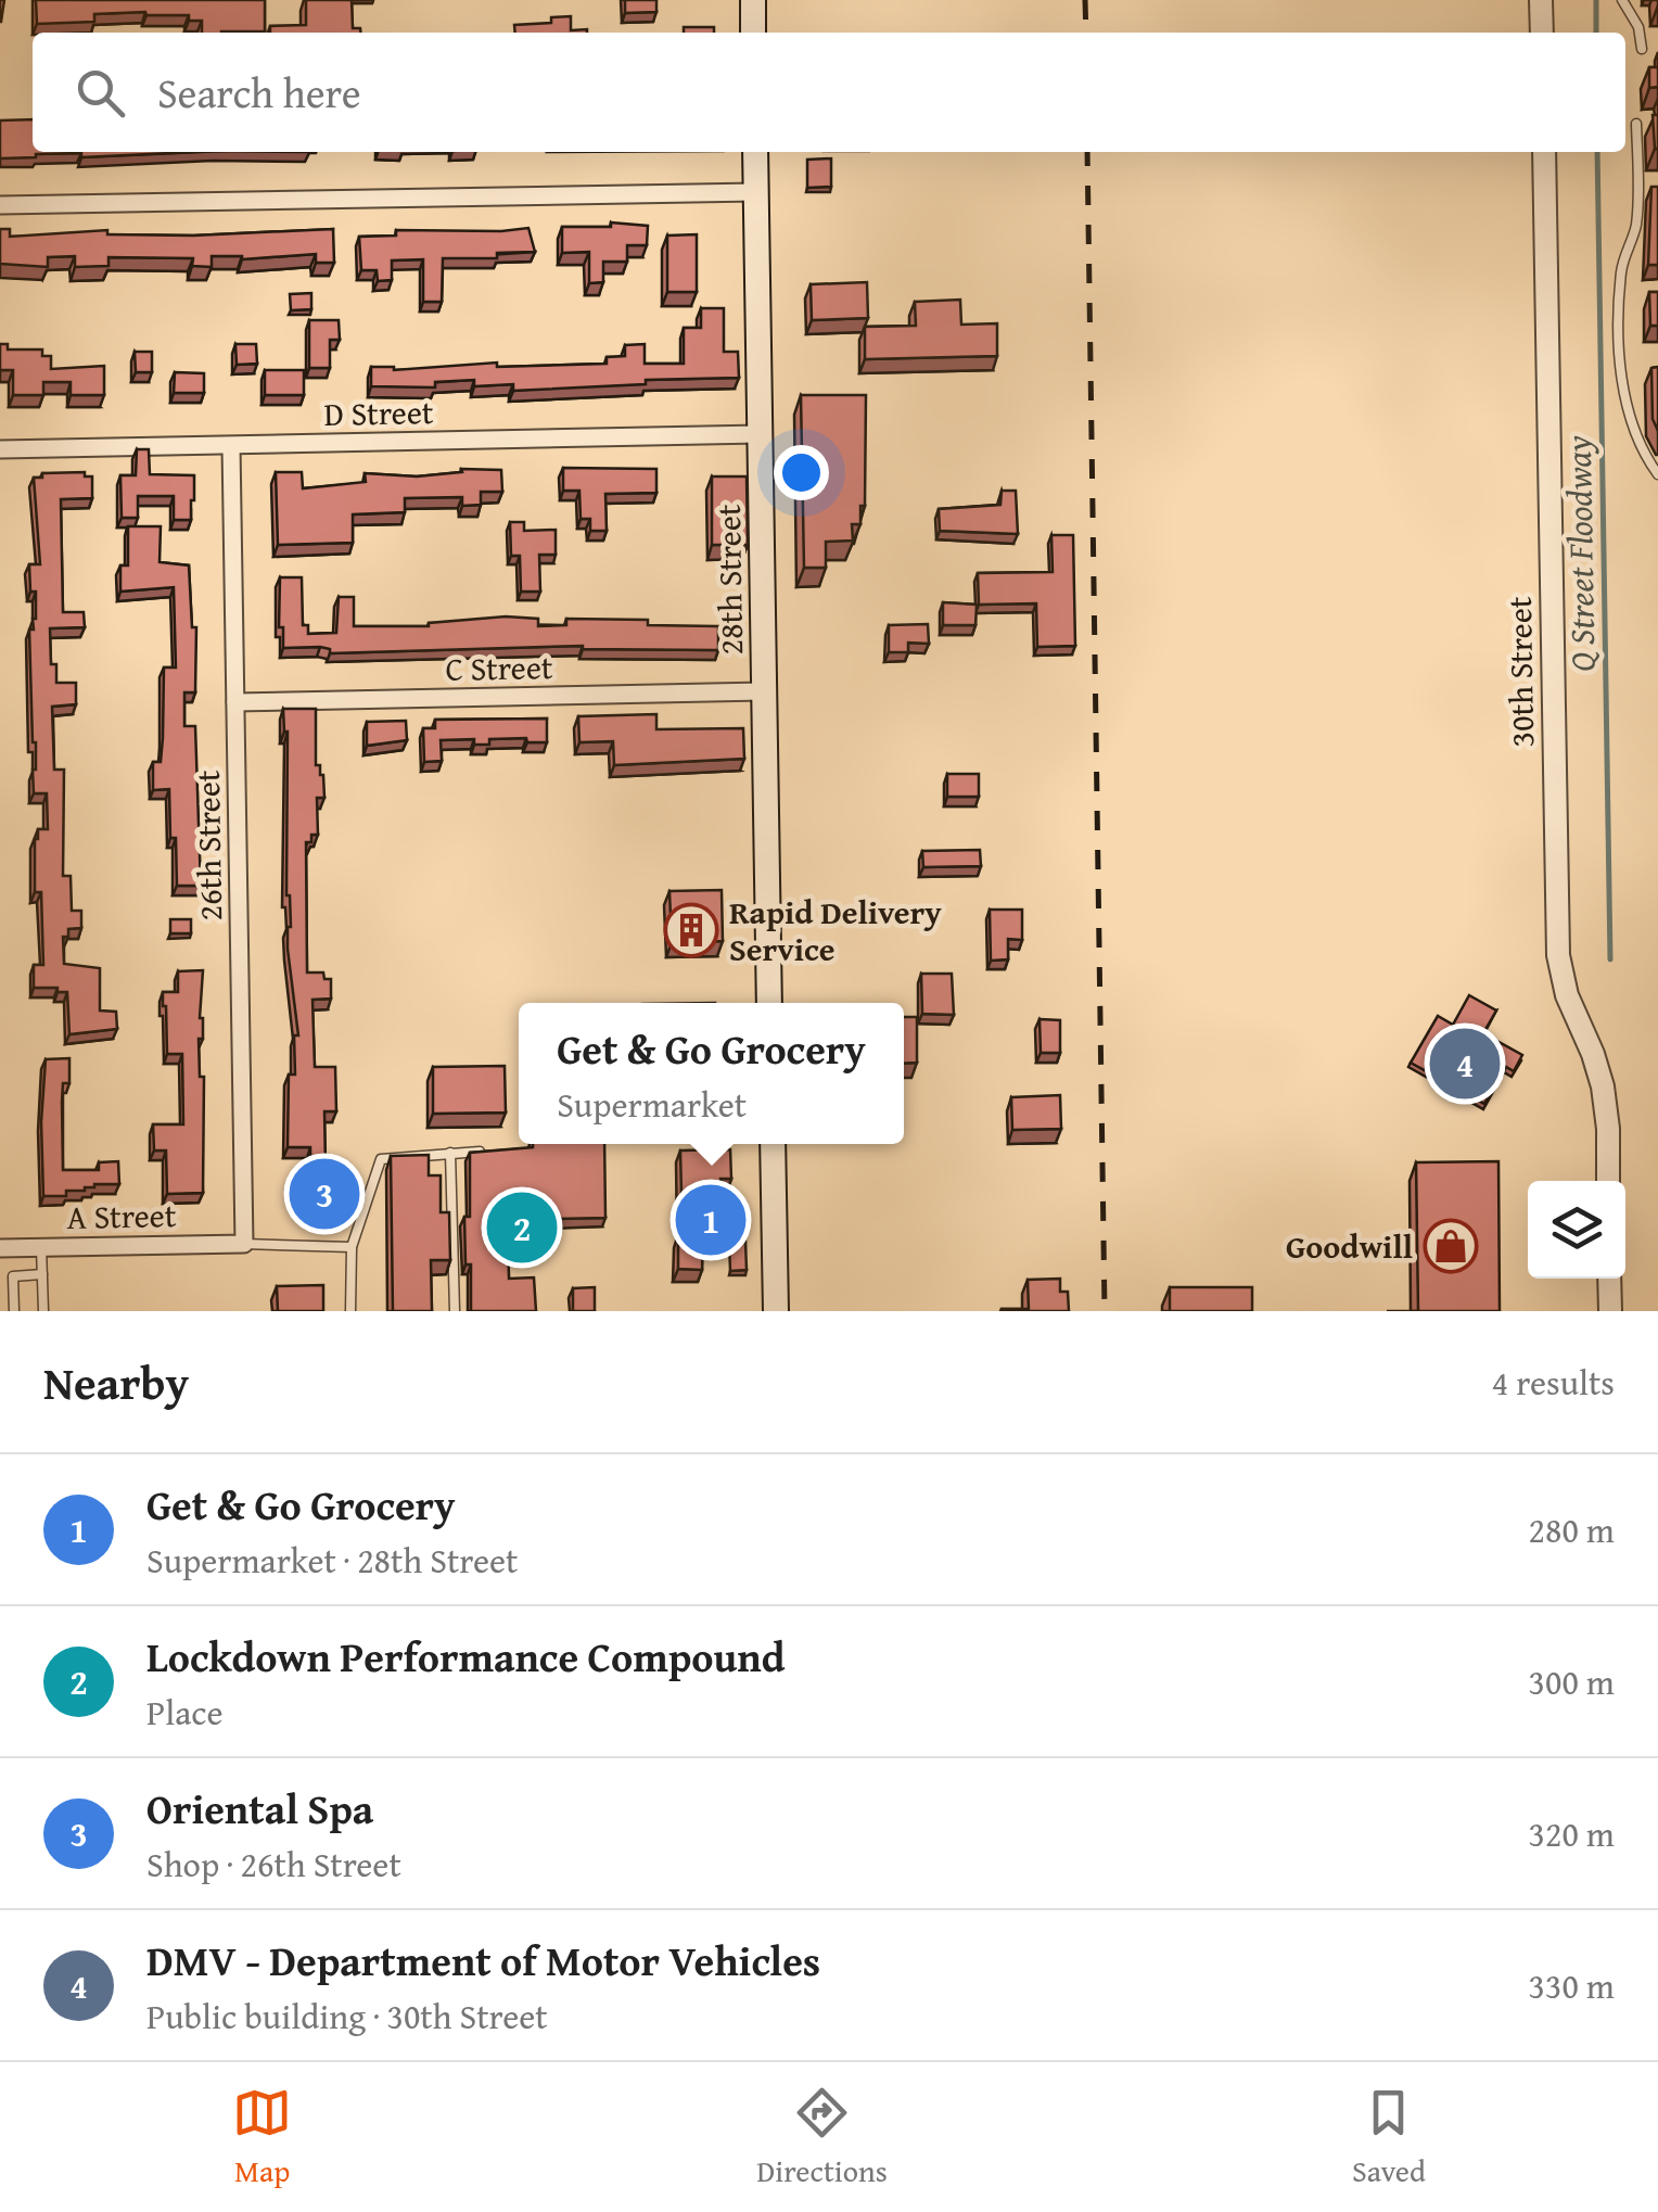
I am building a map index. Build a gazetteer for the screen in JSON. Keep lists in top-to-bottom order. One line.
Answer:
{"streets":{"main road":["28th Street"],"street":["D Street","C Street","30th Street","26th Street","A Street"]},"crossings":[["D Street","28th Street"],["D Street","26th Street"],["28th Street","C Street"],["C Street","26th Street"],["26th Street","A Street"]],"water":["Q Street Floodway"],"places":{"building":["Rapid Delivery Service"],"shop":["Goodwill"]},"page":{"search":"Search here","popup":["Get & Go Grocery","Supermarket"],"pins":["4","3","1","2"],"heading":["Nearby","4 results"],"list":[{"mark":"1","name":"Get & Go Grocery","note":"Supermarket · 28th Street","value":"280 m"},{"mark":"2","name":"Lockdown Performance Compound","note":"Place","value":"300 m"},{"mark":"3","name":"Oriental Spa","note":"Shop · 26th Street","value":"320 m"},{"mark":"4","name":"DMV - Department of Motor Vehicles","note":"Public building · 30th Street","value":"330 m"}],"nav":["Map","Directions","Saved"]}}
